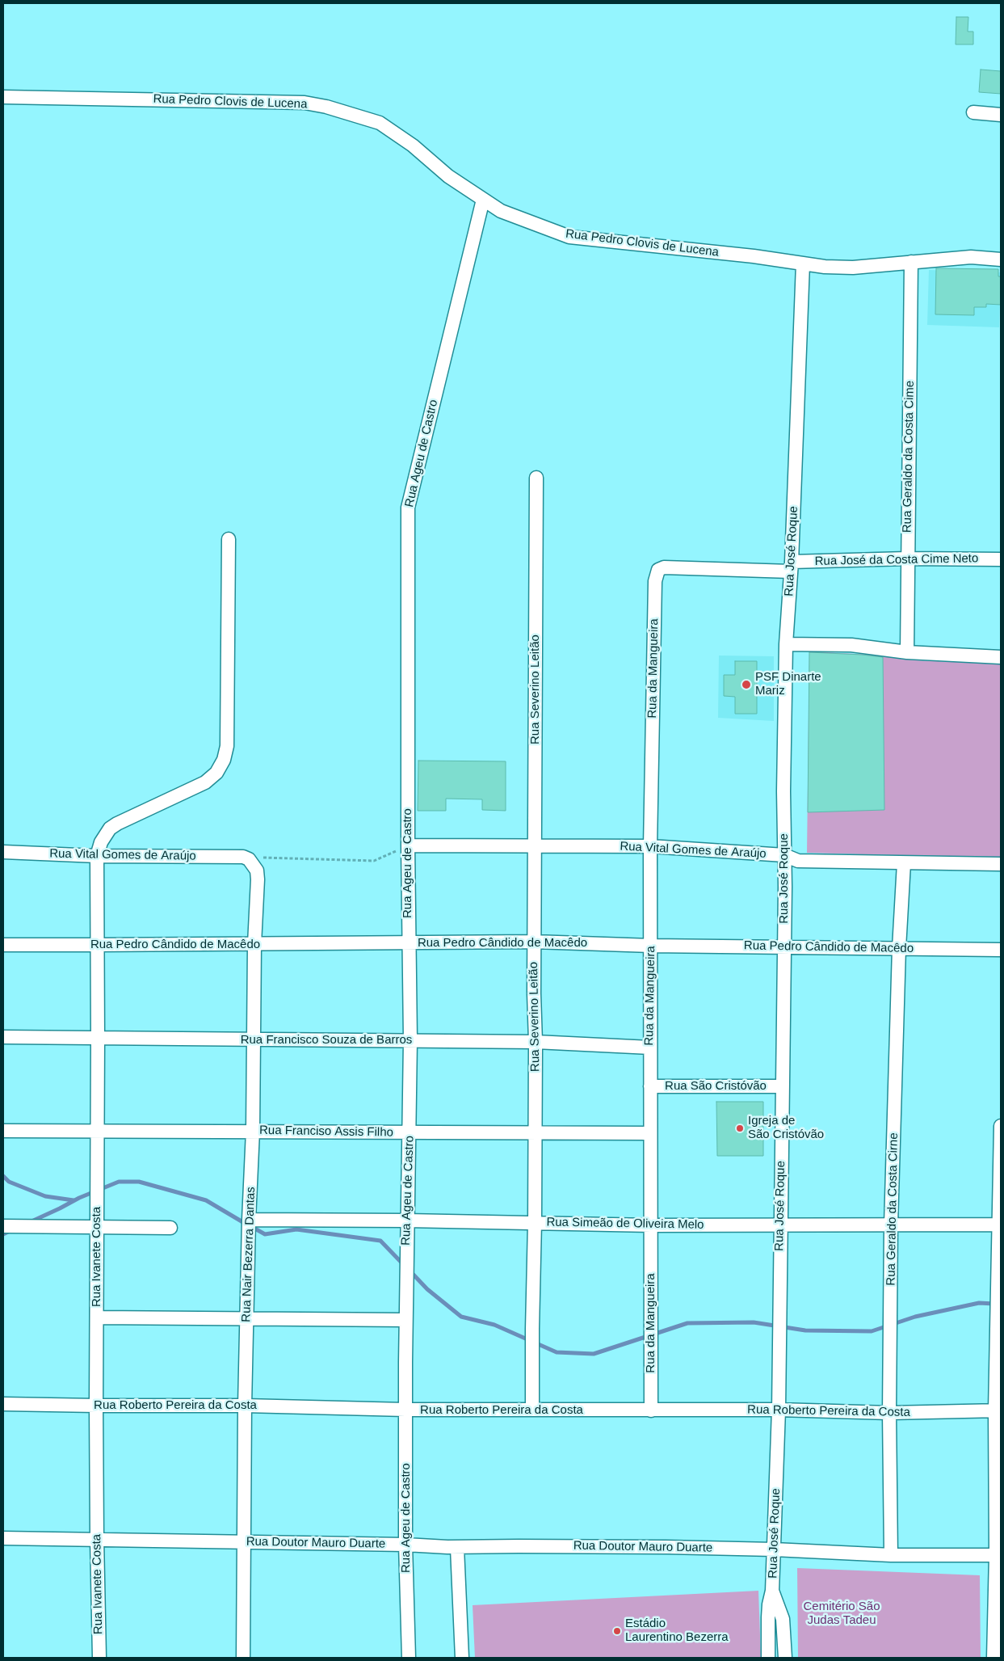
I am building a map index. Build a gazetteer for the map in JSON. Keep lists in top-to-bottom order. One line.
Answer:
{"streets":{"street":["Rua Pedro Clovis de Lucena","Rua Ageu de Castro","Rua Geraldo da Costa Cime","Rua José Roque","Rua José da Costa Cime Neto","Rua da Mangueira","Rua Severino Leitão","Rua Vital Gomes de Araújo","Rua Pedro Cândido de Macêdo","Rua Francisco Souza de Barros","Rua São Cristóvão","Rua Franciso Assis Filho","Rua Geraldo da Costa Cirne","Rua Simeão de Oliveira Melo","Rua Nair Bezerra Dantas","Rua Ivanete Costa","Rua Roberto Pereira da Costa","Rua Doutor Mauro Duarte"]},"crossings":[["Rua Pedro Clovis de Lucena","Rua Ageu de Castro"],["Rua Pedro Clovis de Lucena","Rua Geraldo da Costa Cime"],["Rua Pedro Clovis de Lucena","Rua José Roque"],["Rua Ageu de Castro","Rua Vital Gomes de Araújo"],["Rua Ageu de Castro","Rua Pedro Cândido de Macêdo"],["Rua Ageu de Castro","Rua Francisco Souza de Barros"],["Rua Ageu de Castro","Rua Franciso Assis Filho"],["Rua Ageu de Castro","Rua Simeão de Oliveira Melo"],["Rua Ageu de Castro","Rua Roberto Pereira da Costa"],["Rua Ageu de Castro","Rua Doutor Mauro Duarte"],["Rua Geraldo da Costa Cime","Rua José da Costa Cime Neto"],["Rua José Roque","Rua José da Costa Cime Neto"],["Rua José Roque","Rua Vital Gomes de Araújo"],["Rua José Roque","Rua Pedro Cândido de Macêdo"],["Rua José Roque","Rua São Cristóvão"],["Rua José Roque","Rua Simeão de Oliveira Melo"],["Rua José Roque","Rua Roberto Pereira da Costa"],["Rua José Roque","Rua Doutor Mauro Duarte"],["Rua José da Costa Cime Neto","Rua da Mangueira"],["Rua da Mangueira","Rua Vital Gomes de Araújo"],["Rua da Mangueira","Rua Pedro Cândido de Macêdo"],["Rua da Mangueira","Rua Francisco Souza de Barros"],["Rua da Mangueira","Rua São Cristóvão"],["Rua da Mangueira","Rua Franciso Assis Filho"],["Rua da Mangueira","Rua Simeão de Oliveira Melo"],["Rua da Mangueira","Rua Roberto Pereira da Costa"],["Rua Severino Leitão","Rua Vital Gomes de Araújo"],["Rua Severino Leitão","Rua Pedro Cândido de Macêdo"],["Rua Severino Leitão","Rua Francisco Souza de Barros"],["Rua Severino Leitão","Rua Franciso Assis Filho"],["Rua Severino Leitão","Rua Simeão de Oliveira Melo"],["Rua Severino Leitão","Rua Roberto Pereira da Costa"],["Rua Vital Gomes de Araújo","Rua Geraldo da Costa Cirne"],["Rua Vital Gomes de Araújo","Rua Nair Bezerra Dantas"],["Rua Vital Gomes de Araújo","Rua Ivanete Costa"],["Rua Pedro Cândido de Macêdo","Rua Geraldo da Costa Cirne"],["Rua Pedro Cândido de Macêdo","Rua Nair Bezerra Dantas"],["Rua Pedro Cândido de Macêdo","Rua Ivanete Costa"],["Rua Francisco Souza de Barros","Rua Nair Bezerra Dantas"],["Rua Francisco Souza de Barros","Rua Ivanete Costa"],["Rua Franciso Assis Filho","Rua Nair Bezerra Dantas"],["Rua Franciso Assis Filho","Rua Ivanete Costa"],["Rua Geraldo da Costa Cirne","Rua Simeão de Oliveira Melo"],["Rua Geraldo da Costa Cirne","Rua Roberto Pereira da Costa"],["Rua Geraldo da Costa Cirne","Rua Doutor Mauro Duarte"],["Rua Simeão de Oliveira Melo","Rua Nair Bezerra Dantas"],["Rua Nair Bezerra Dantas","Rua Roberto Pereira da Costa"],["Rua Nair Bezerra Dantas","Rua Doutor Mauro Duarte"],["Rua Ivanete Costa","Rua Roberto Pereira da Costa"],["Rua Ivanete Costa","Rua Doutor Mauro Duarte"]],"parks":["Cemitério São Judas Tadeu"],"places":["PSF Dinarte Mariz","Igreja de São Cristóvão","Estádio Laurentino Bezerra"]}
